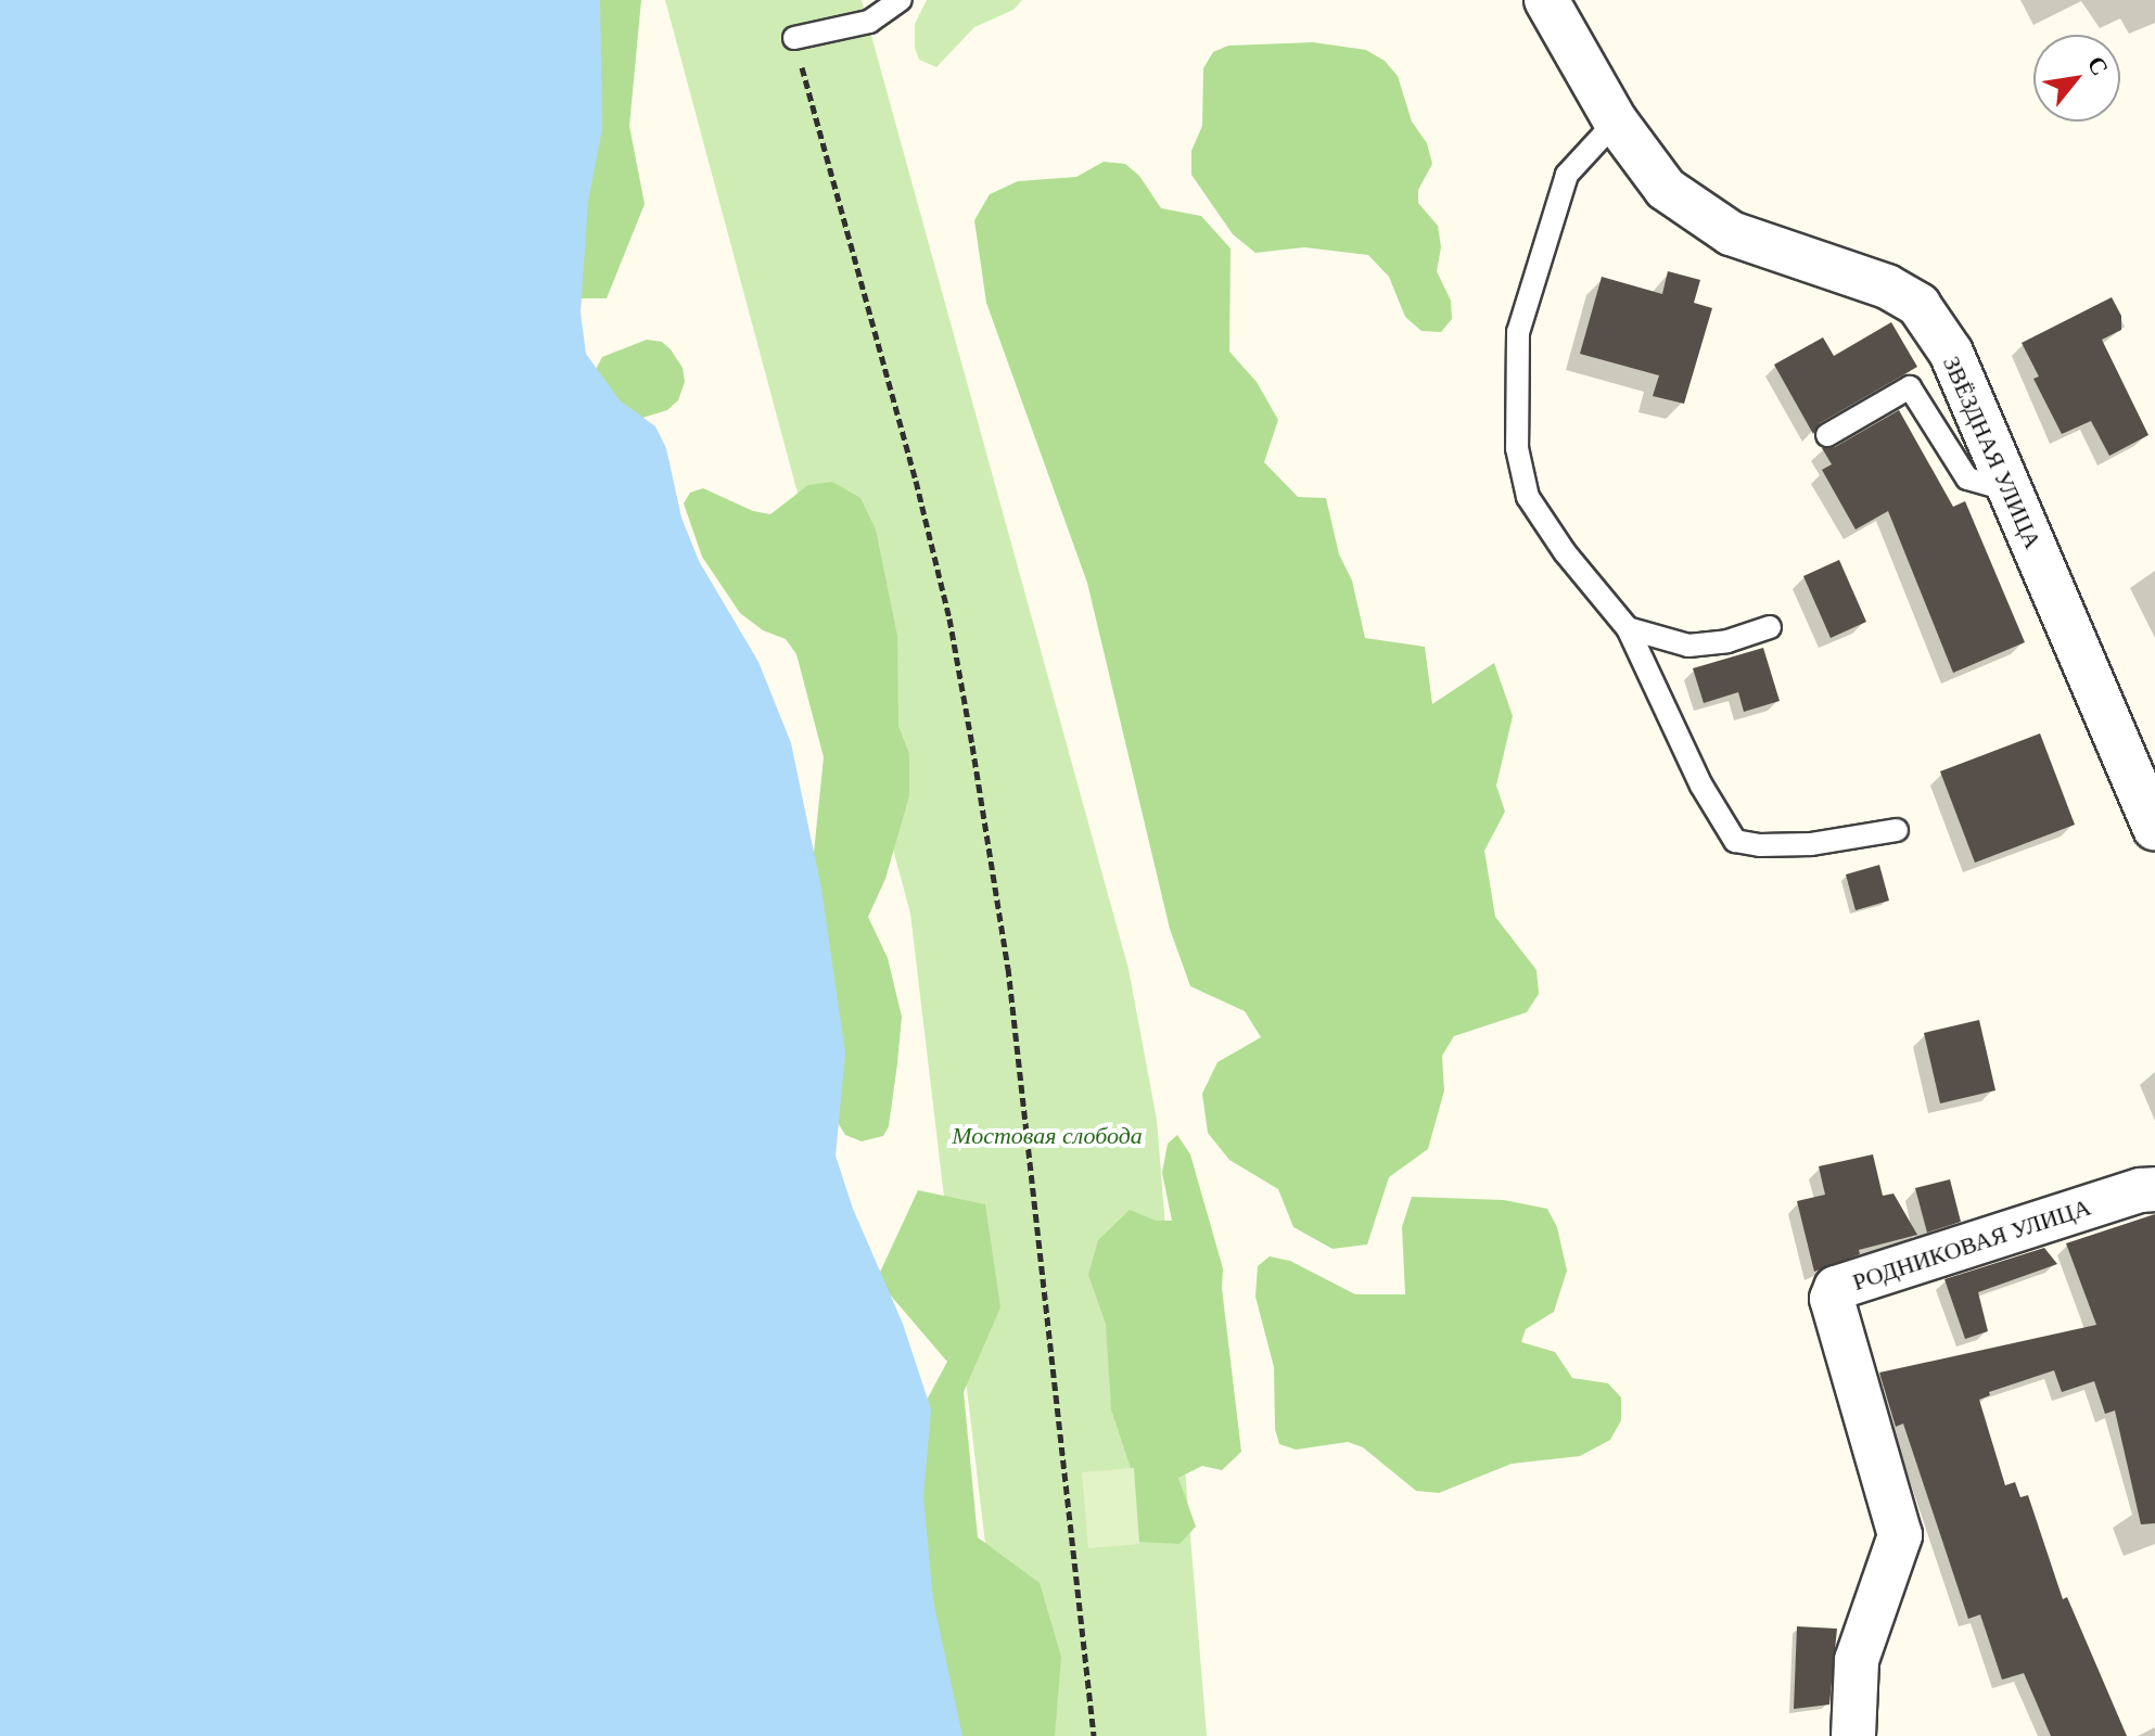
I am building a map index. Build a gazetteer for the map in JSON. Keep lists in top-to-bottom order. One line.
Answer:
{"streets":{"street":["ЗВЁЗДНАЯ УЛИЦА","РОДНИКОВАЯ УЛИЦА"]},"parks":["Мостовая слобода"],"north":"top right"}
